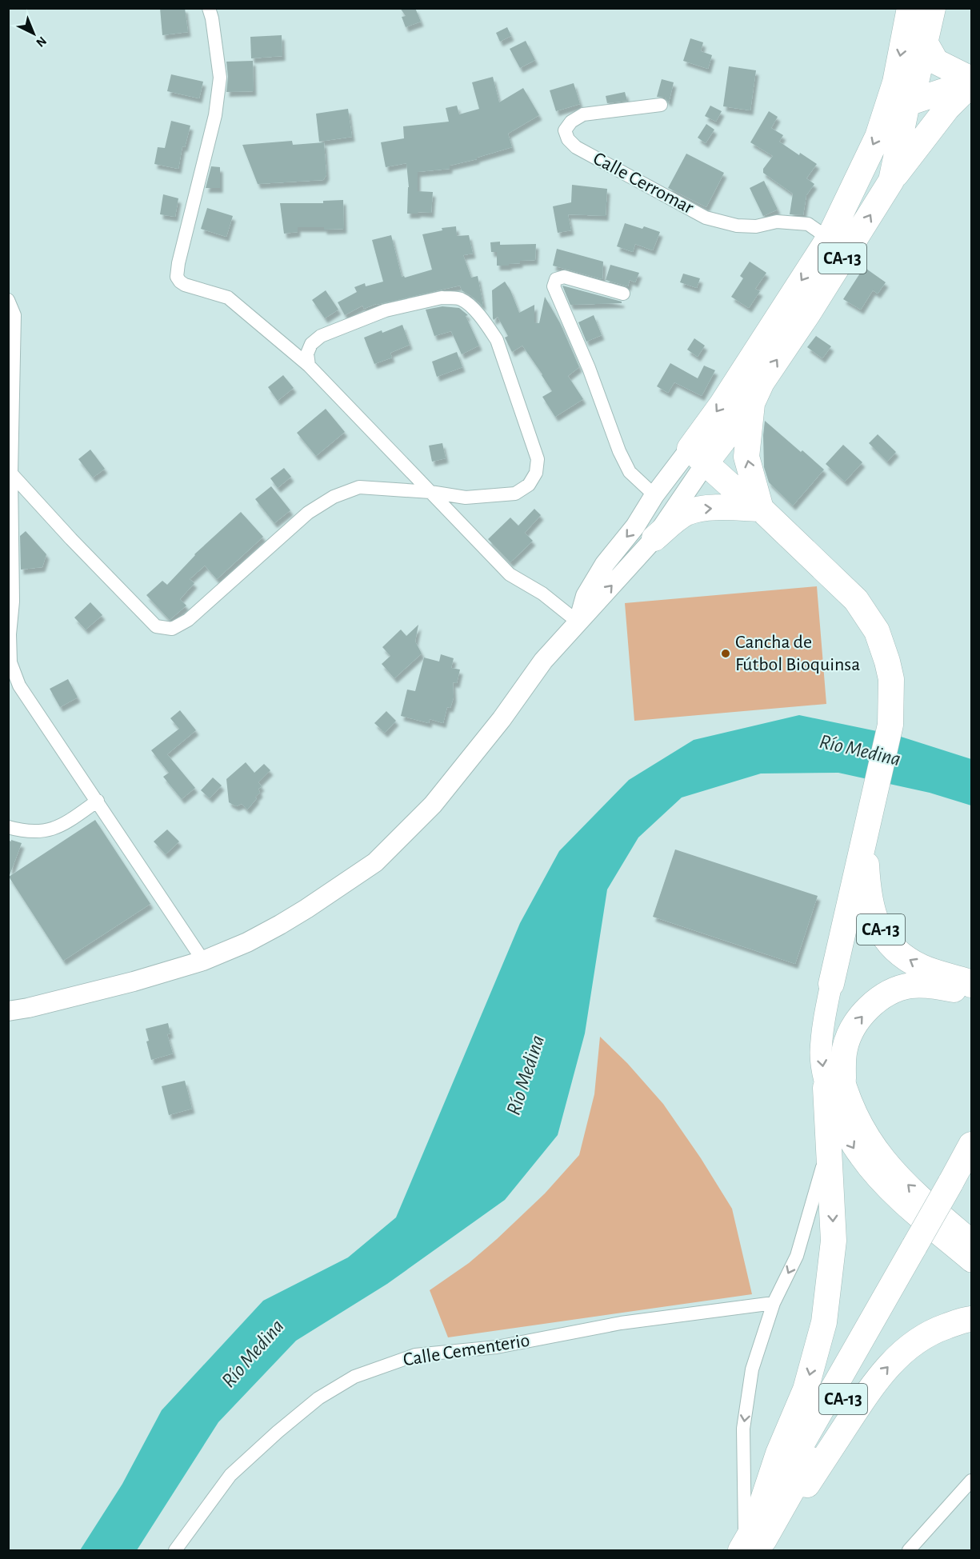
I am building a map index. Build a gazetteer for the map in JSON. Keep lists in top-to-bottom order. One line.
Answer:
{"streets":{"highway":["CA-13"],"street":["Calle Cerromar","Calle Cementerio"]},"crossings":[["Calle Cerromar","CA-13"]],"water":["Río Medina"],"places":["Cancha de Fútbol Bioquinsa"],"north":"bottom right"}
